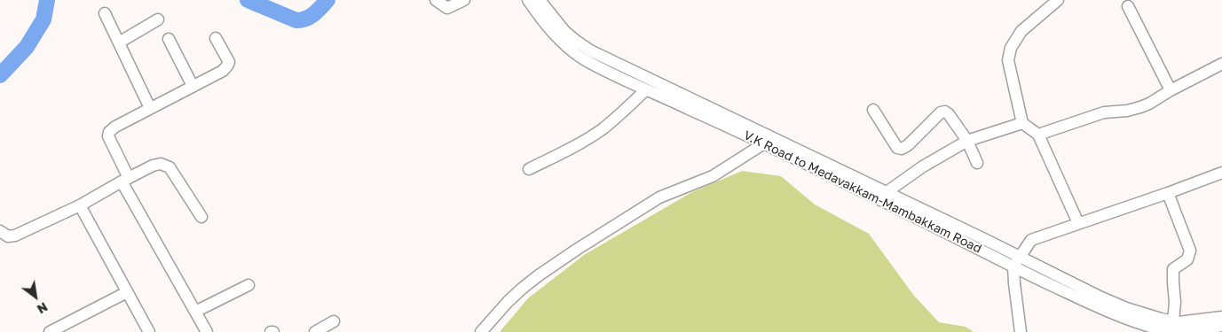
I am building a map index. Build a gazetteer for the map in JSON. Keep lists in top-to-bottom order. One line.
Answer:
{"streets":{"street":["V.K Road to Medavakkam-Mambakkam Road"]},"north":"bottom right"}
